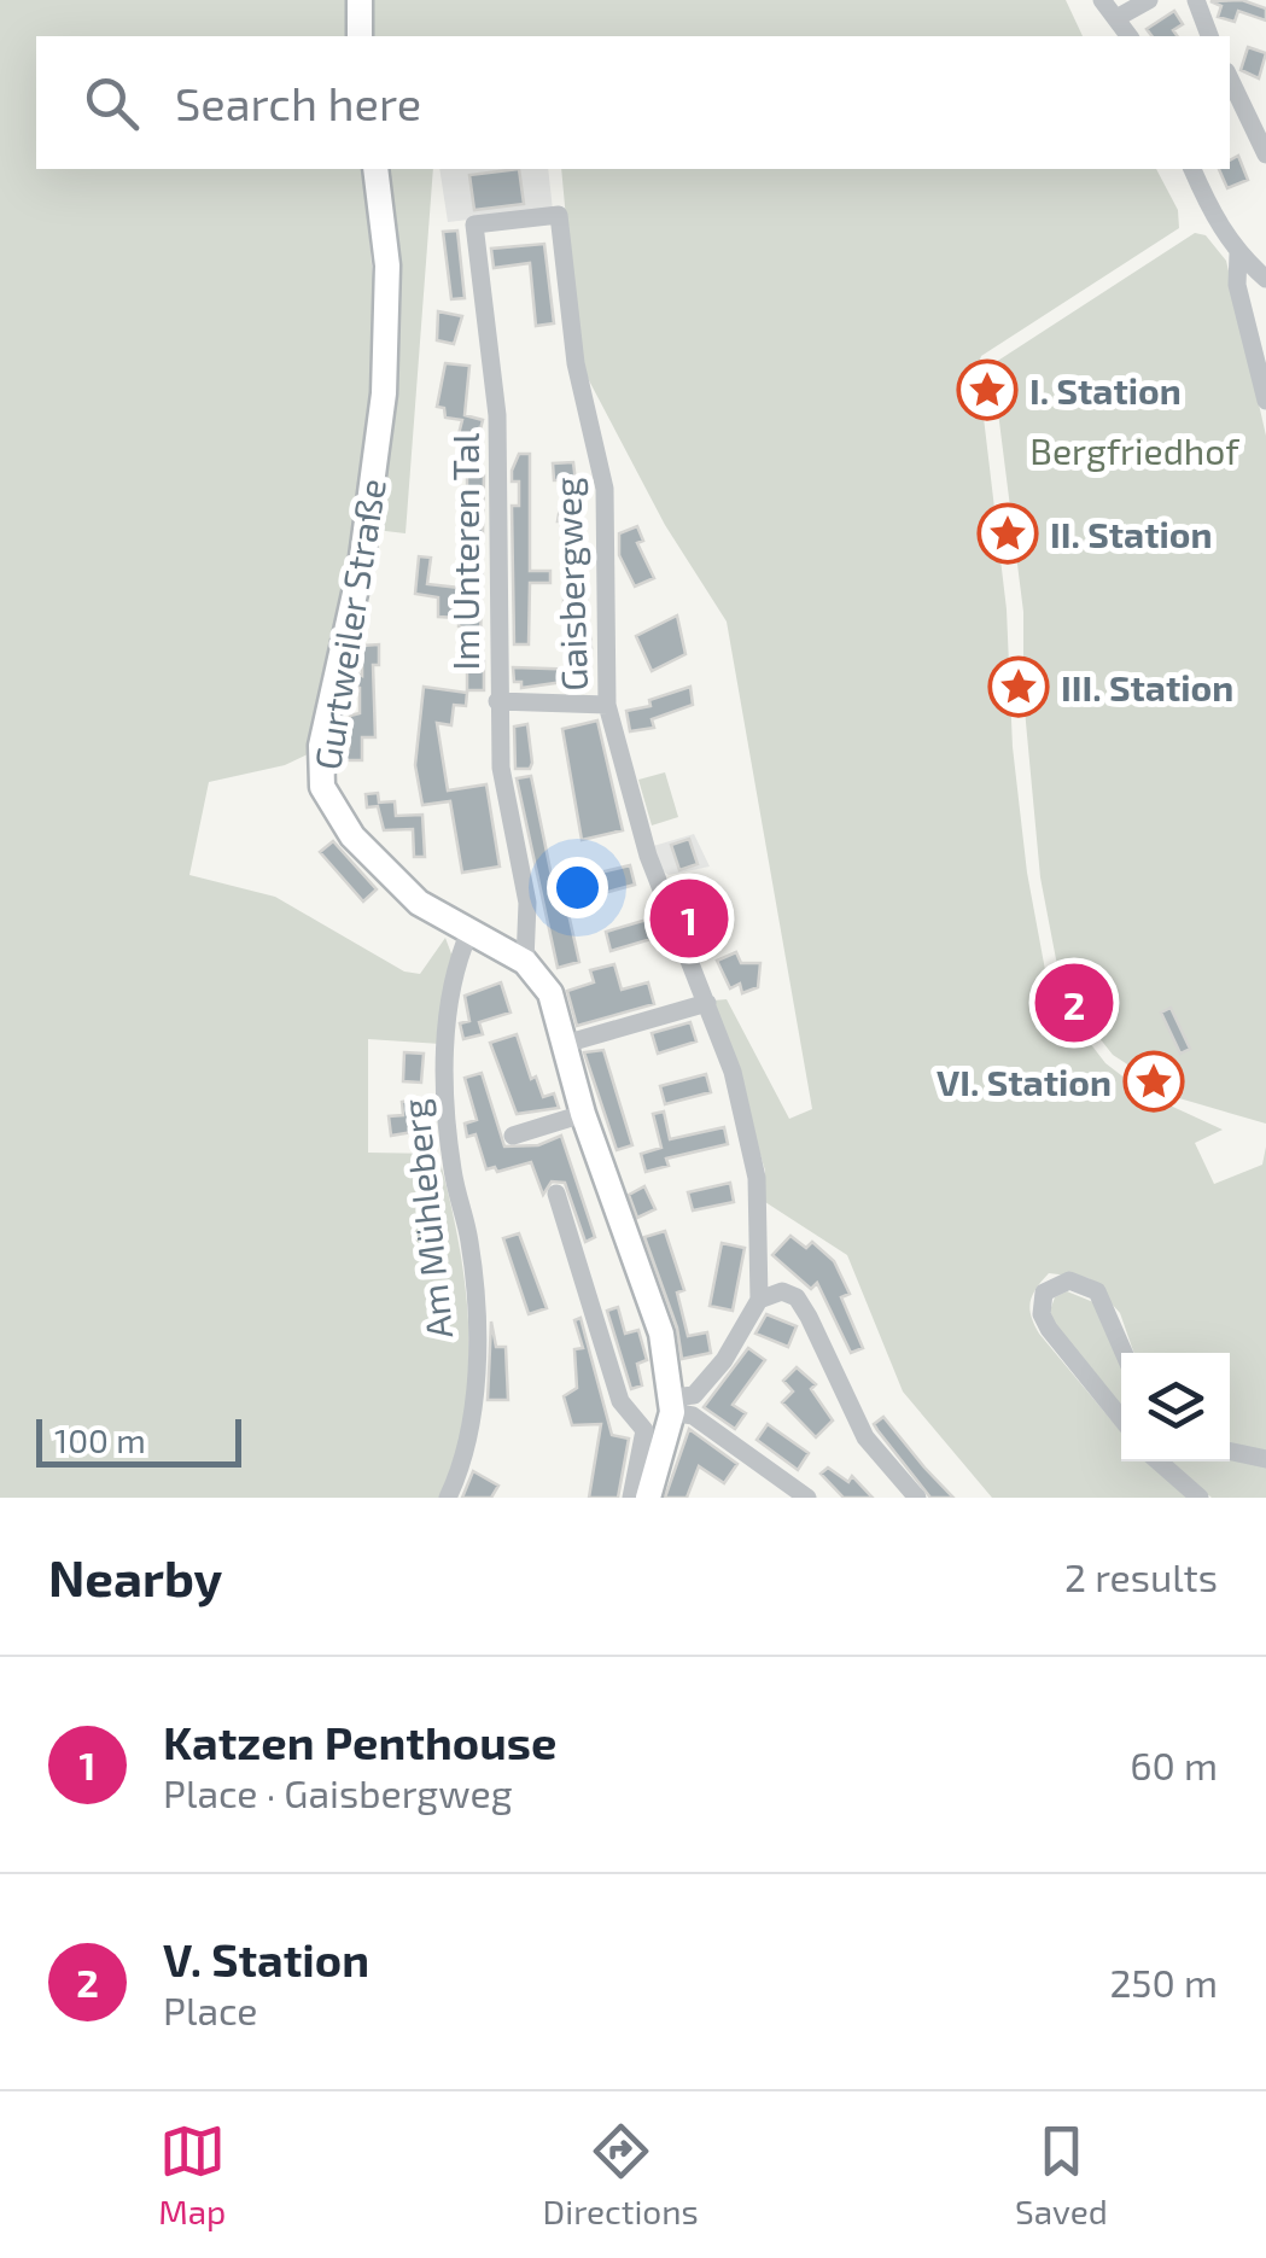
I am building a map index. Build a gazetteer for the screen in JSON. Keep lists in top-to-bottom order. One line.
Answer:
{"streets":{"main road":["Gurtweiler Straße"],"street":["Im Unteren Tal","Gaisbergweg","Am Mühleberg"]},"crossings":[["Im Unteren Tal","Gaisbergweg"],["Im Unteren Tal","Gurtweiler Straße"],["Gurtweiler Straße","Am Mühleberg"]],"parks":["Bergfriedhof"],"places":{"place":["I. Station","II. Station","III. Station","VI. Station"]},"scale_bar":"100 m","page":{"search":"Search here","pins":["1","2"],"scale":"100 m","heading":["Nearby","2 results"],"list":[{"mark":"1","name":"Katzen Penthouse","note":"Place · Gaisbergweg","value":"60 m"},{"mark":"2","name":"V. Station","note":"Place","value":"250 m"}],"nav":["Map","Directions","Saved"]}}
